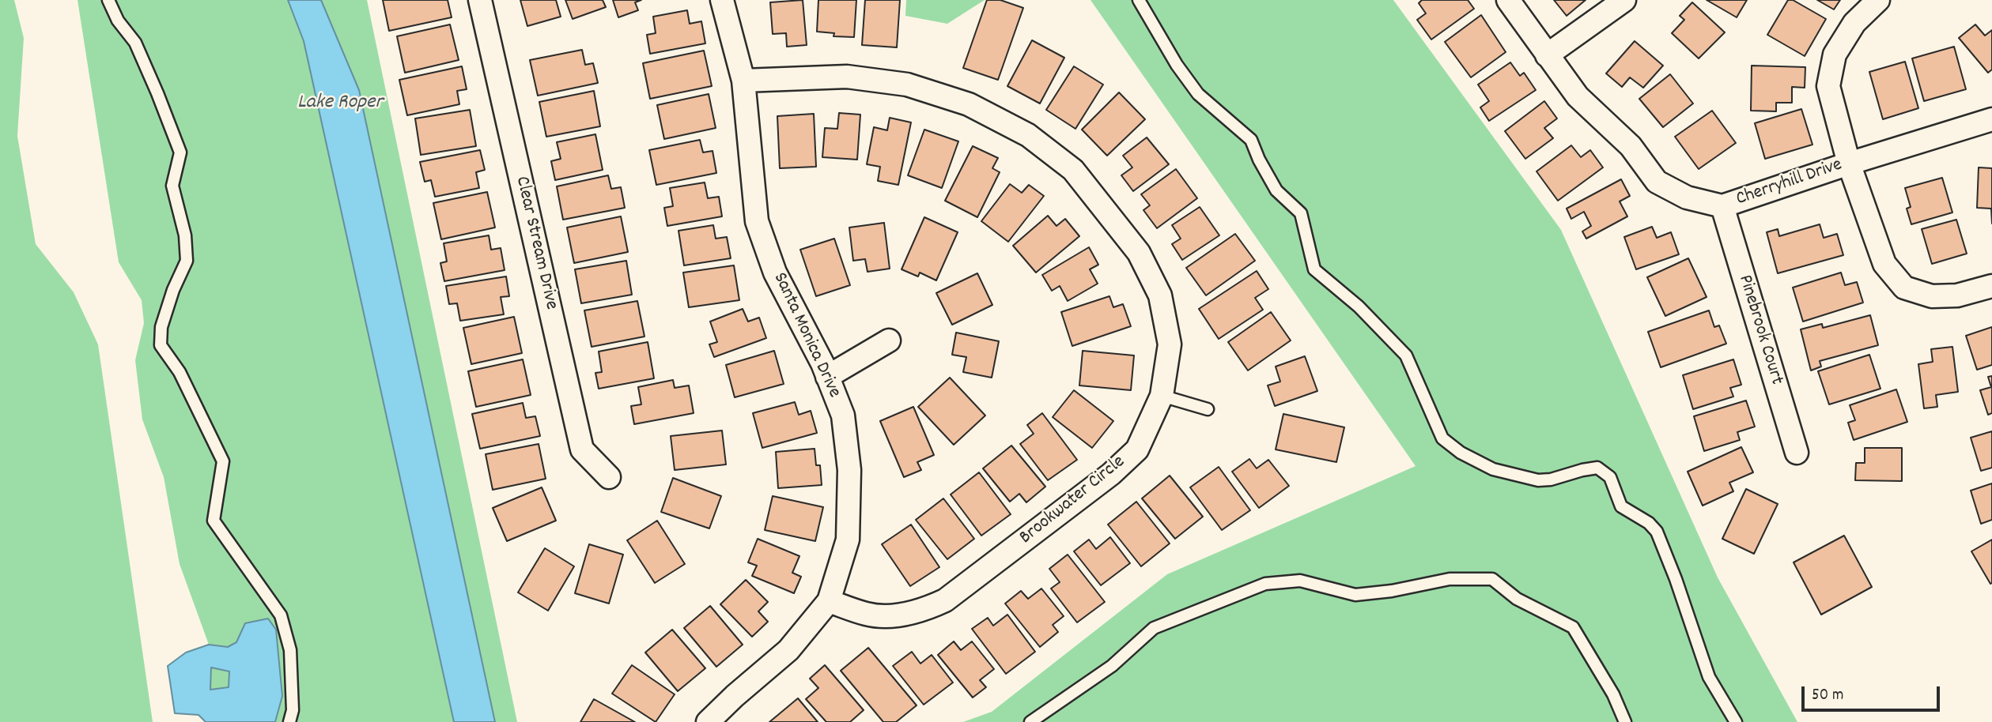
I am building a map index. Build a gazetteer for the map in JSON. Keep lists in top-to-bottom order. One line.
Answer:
{"streets":{"street":["Cherryhill Drive","Clear Stream Drive","Pinebrook Court","Santa Monica Drive","Brookwater Circle"]},"crossings":[["Cherryhill Drive","Pinebrook Court"],["Santa Monica Drive","Brookwater Circle"]],"water":["Lake Roper"],"scale_bar":"50 m"}
